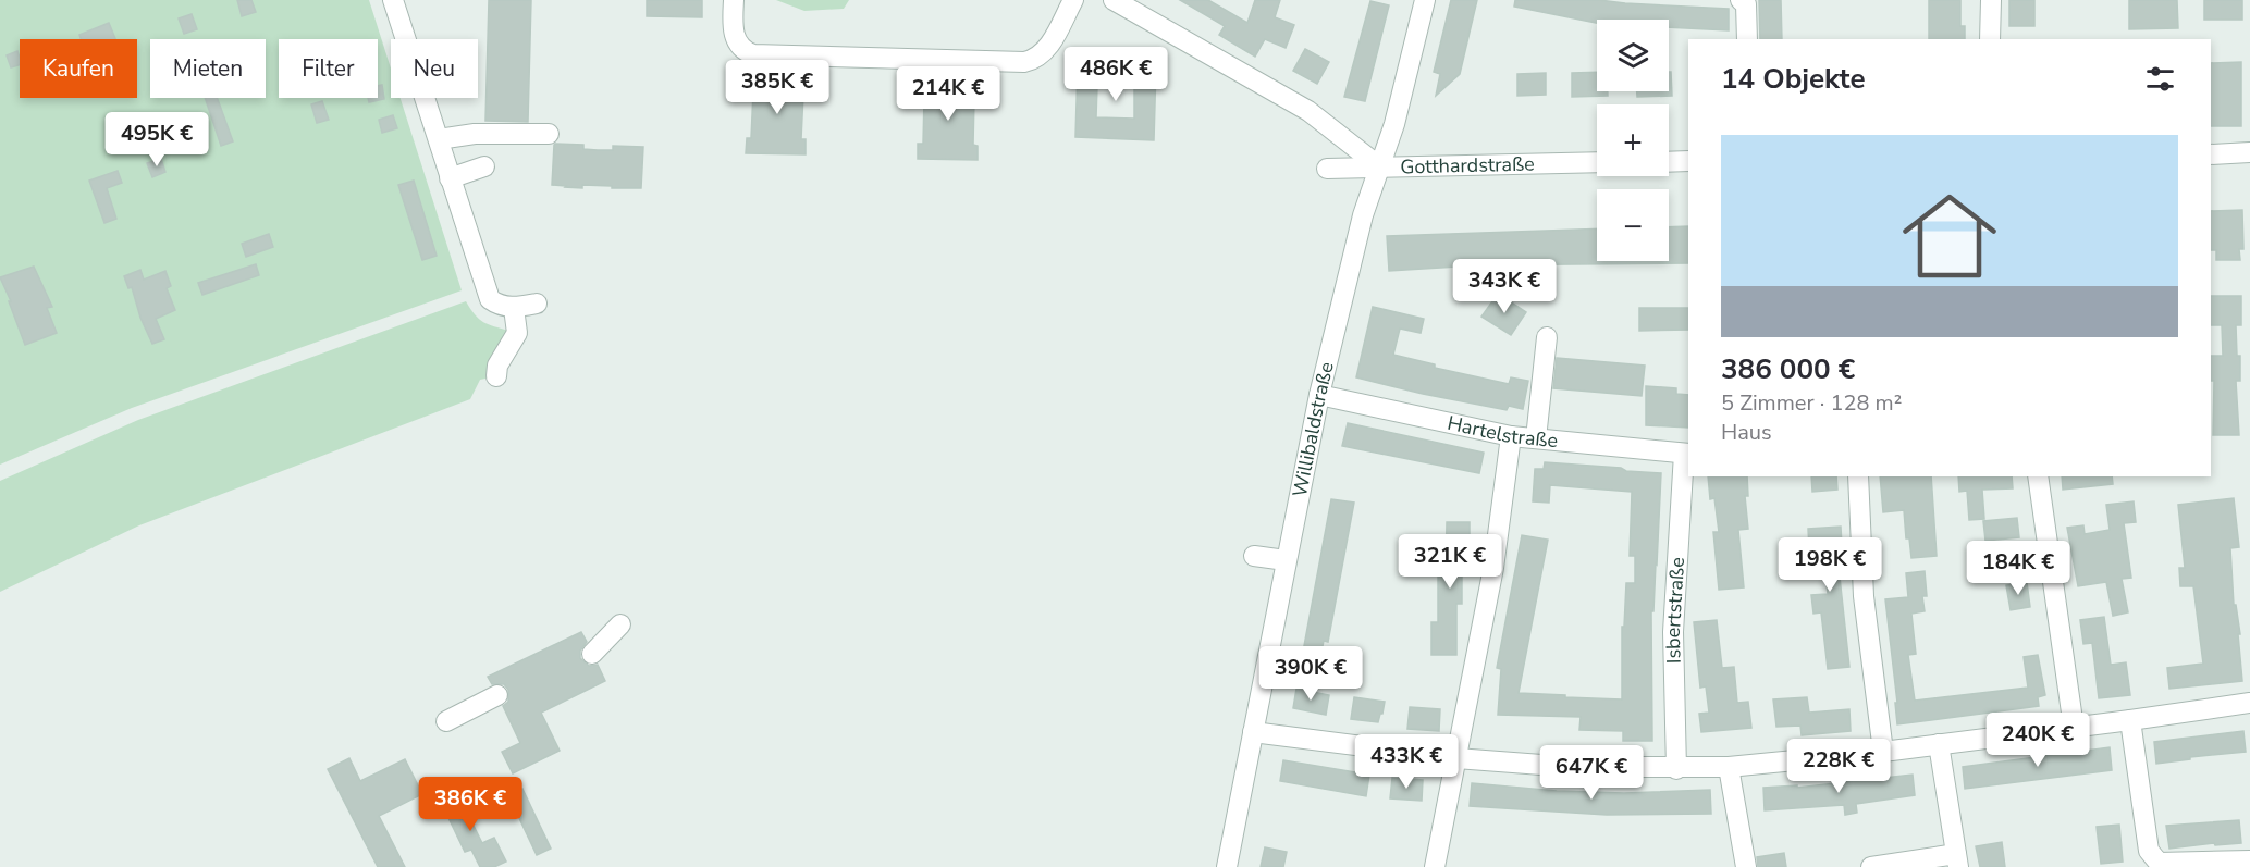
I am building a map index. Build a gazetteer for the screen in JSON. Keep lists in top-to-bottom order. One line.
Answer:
{"streets":{"street":["Gotthardstraße","Willibaldstraße","Hartelstraße","Isbertstraße"]},"crossings":[["Gotthardstraße","Willibaldstraße"],["Willibaldstraße","Hartelstraße"],["Hartelstraße","Isbertstraße"]],"page":{"map_buttons":["+","−"],"chip":["Kaufen","Mieten","Filter","Neu"],"heading":"14 Objekte","price":["486K €","385K €","214K €","495K €","343K €","321K €","198K €","184K €","390K €","240K €","433K €","228K €","647K €","386K €"],"list":[{"name":"386 000 €","note":"5 Zimmer · 128 m² · Haus"}]}}
